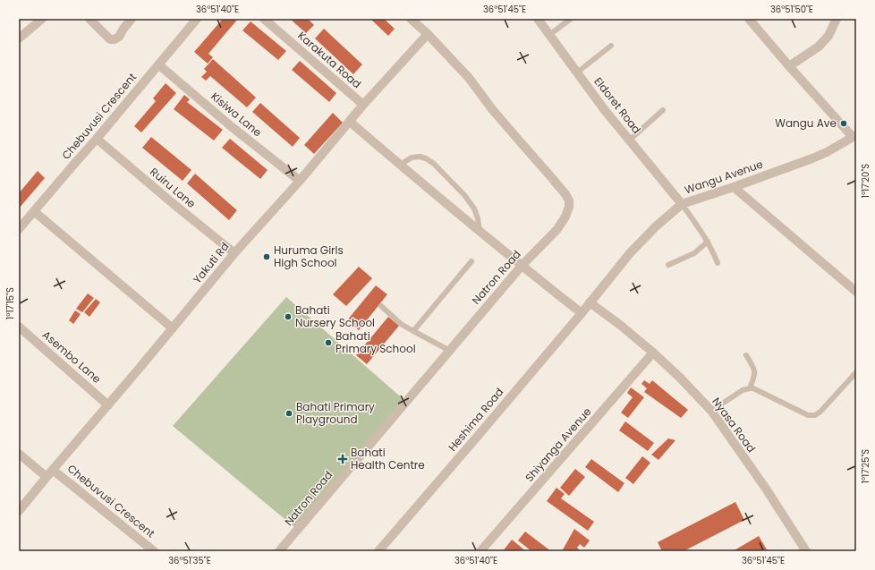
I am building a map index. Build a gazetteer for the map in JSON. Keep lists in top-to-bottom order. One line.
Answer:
{"streets":{"street":["Karakuta Road","Eldoret Road","Kisiwa Lane","Chebuvusi Crescent","Wangu Avenue","Ruiru Lane","Yakuti Rd","Natron Road","Asembo Lane","Heshima Road","Nyasa Road","Shiyanga Avenue"]},"crossings":[["Karakuta Road","Yakuti Rd"],["Eldoret Road","Wangu Avenue"],["Kisiwa Lane","Chebuvusi Crescent"],["Kisiwa Lane","Yakuti Rd"],["Chebuvusi Crescent","Ruiru Lane"],["Chebuvusi Crescent","Yakuti Rd"],["Wangu Avenue","Heshima Road"],["Wangu Avenue","Nyasa Road"],["Ruiru Lane","Yakuti Rd"],["Yakuti Rd","Natron Road"],["Yakuti Rd","Asembo Lane"],["Heshima Road","Nyasa Road"],["Nyasa Road","Shiyanga Avenue"]],"places":{"other":["Wangu Ave","Huruma Girls High School","Bahati Nursery School","Bahati Primary School","Bahati Primary Playground"],"health":["Bahati Health Centre"]},"coordinates":["36°51'40\"E","36°51'45\"E","36°51'50\"E","1°17'20\"S","1°17'15\"S","1°17'25\"S","36°51'35\"E"]}
